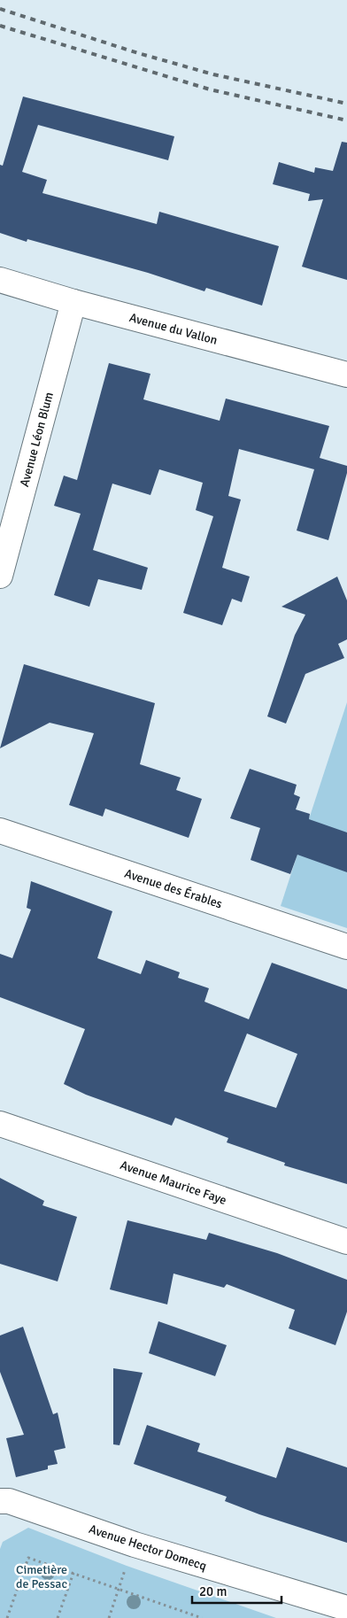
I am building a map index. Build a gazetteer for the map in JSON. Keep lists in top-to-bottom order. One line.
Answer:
{"streets":{"street":["Avenue du Vallon","Avenue Léon Blum","Avenue des Érables","Avenue Maurice Faye","Avenue Hector Domecq"]},"crossings":[["Avenue du Vallon","Avenue Léon Blum"]],"parks":["Cimetière de Pessac"],"scale_bar":"20 m"}
